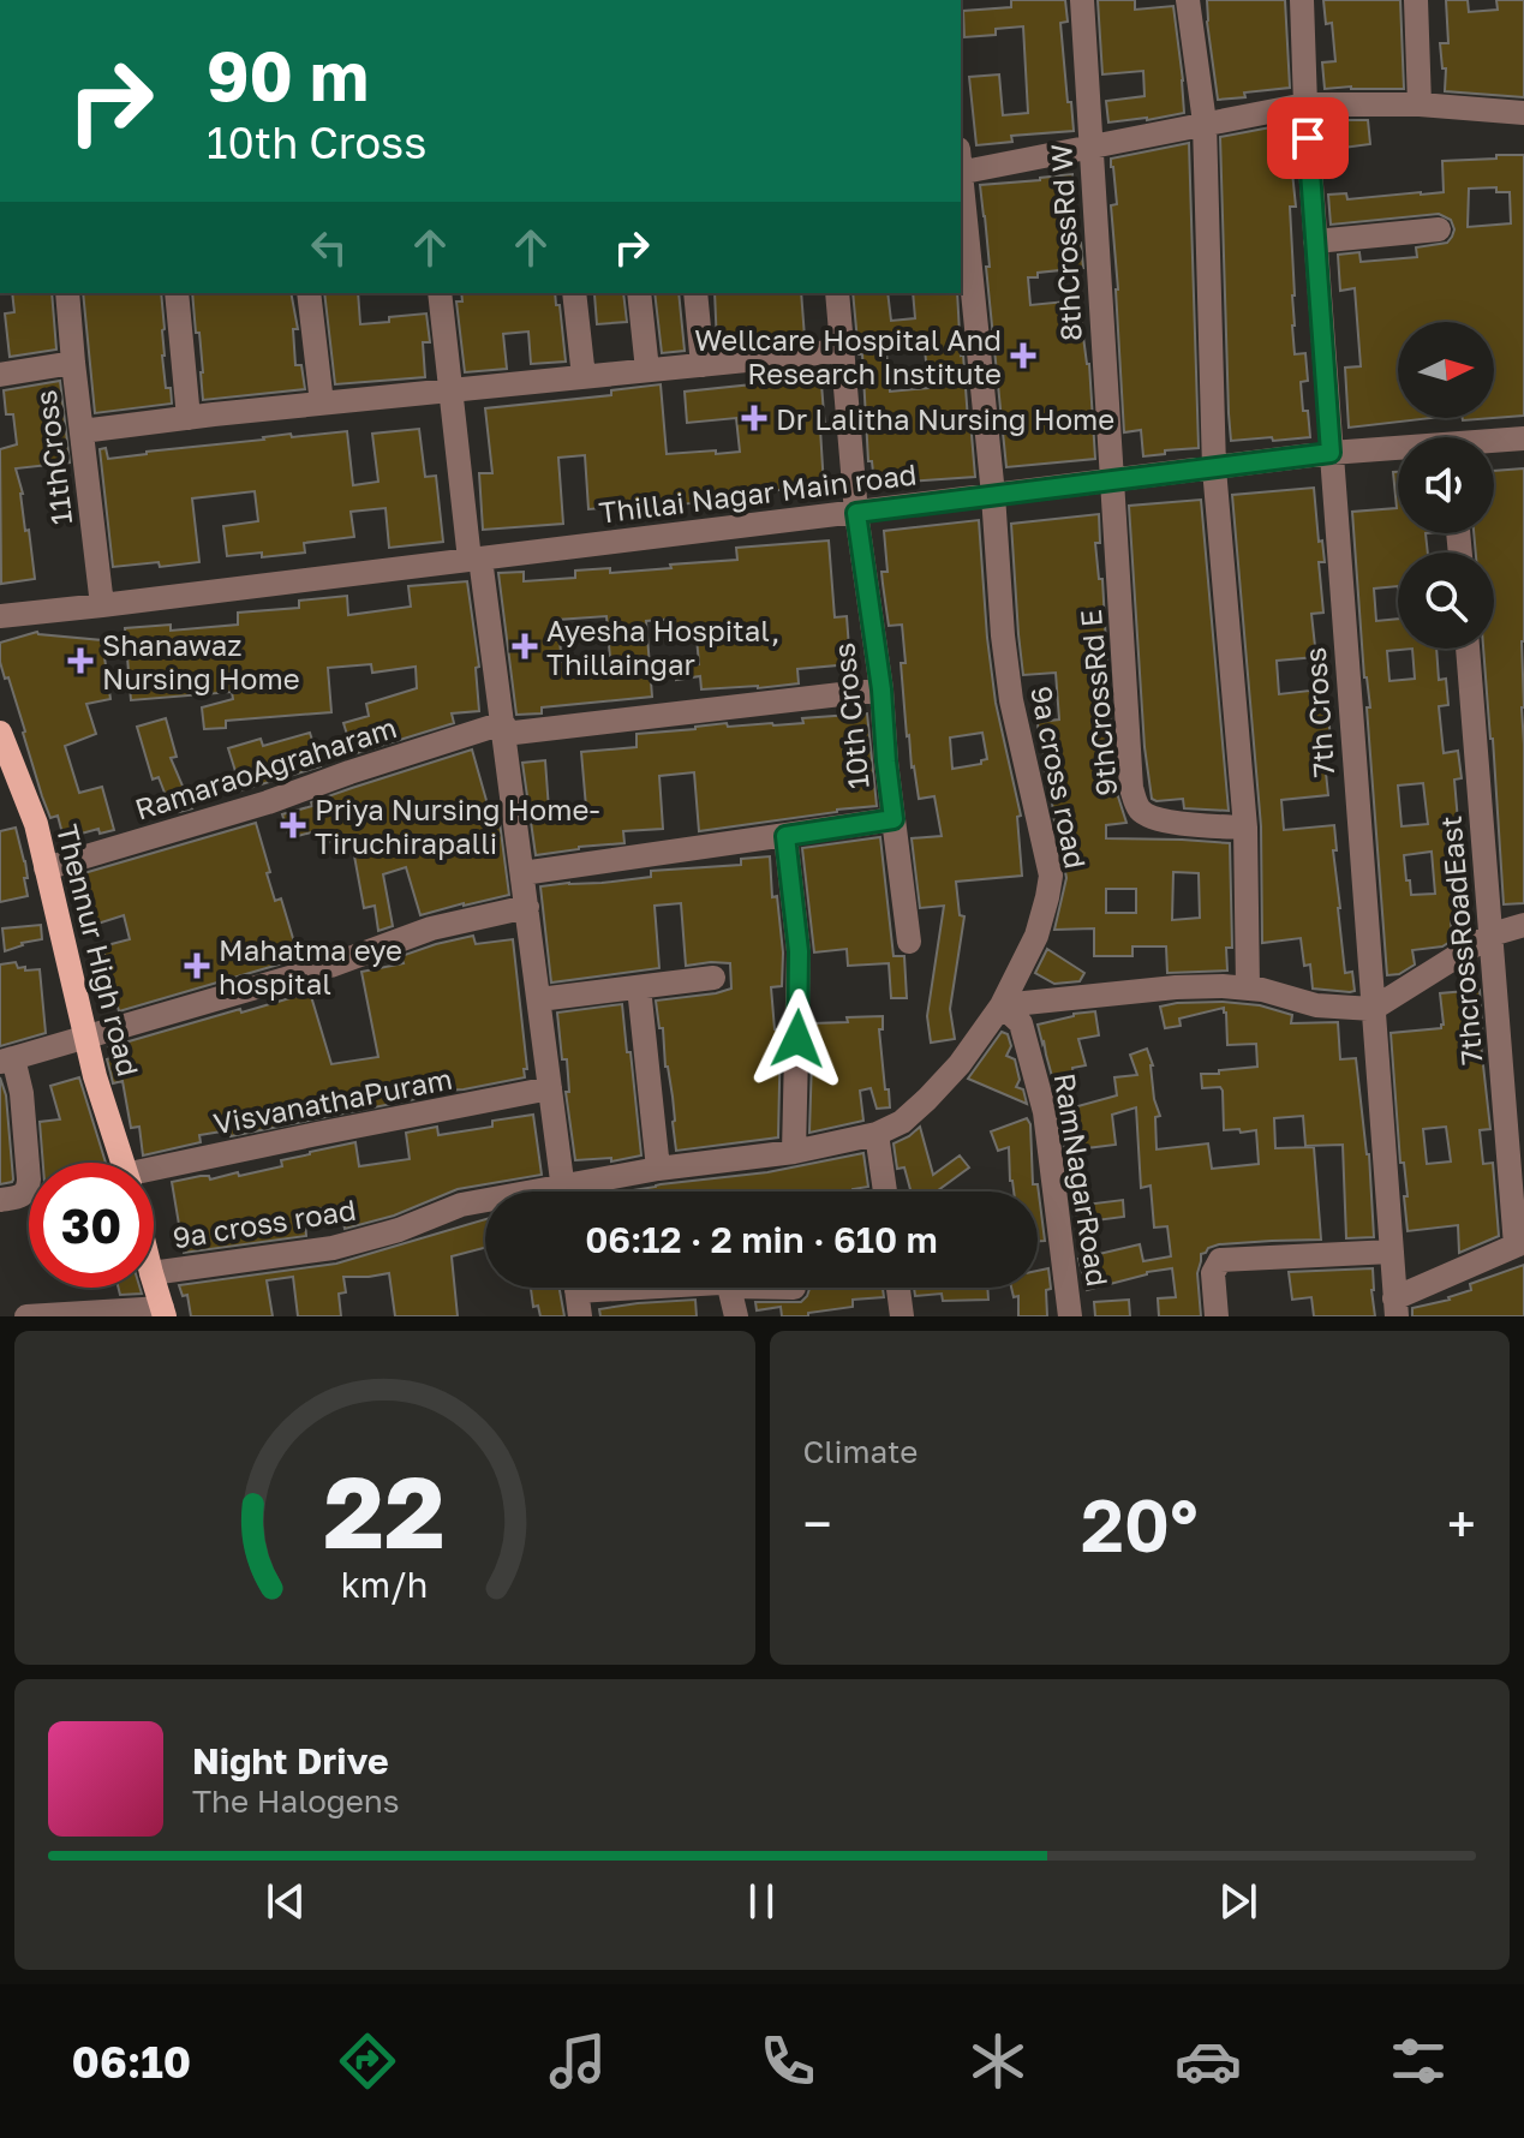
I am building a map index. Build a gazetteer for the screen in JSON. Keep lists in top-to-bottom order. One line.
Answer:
{"streets":{"main road":["Thennur High road"],"street":["8thCrossRd W","11thCross","Thillai Nagar Main road","9thCrossRd E","7th Cross","10th Cross","RamaraoAgraharam","9a cross road","7thcrossRoadEast","VisvanathaPuram","RamNagarRoad"]},"crossings":[["8thCrossRd W","Thillai Nagar Main road"],["8thCrossRd W","9thCrossRd E"],["11thCross","Thillai Nagar Main road"],["Thillai Nagar Main road","9thCrossRd E"],["Thillai Nagar Main road","7th Cross"],["Thillai Nagar Main road","10th Cross"],["Thillai Nagar Main road","9a cross road"],["10th Cross","RamaraoAgraharam"],["RamaraoAgraharam","Thennur High road"],["9a cross road","RamNagarRoad"]],"places":{"health":["Wellcare Hospital And Research Institute","Dr Lalitha Nursing Home","Ayesha Hospital, Thillaingar","Shanawaz Nursing Home","Priya Nursing Home- Tiruchirapalli","Mahatma eye hospital"]},"north":"right","page":{"turn":["90 m","10th Cross"],"limit":"30","trip":"06:12 · 2 min · 610 m","tile":"Climate","heat":["−","20°","+"],"song":["Night Drive","The Halogens"],"tabs":"06:10","gauge":["22","km/h"]}}
